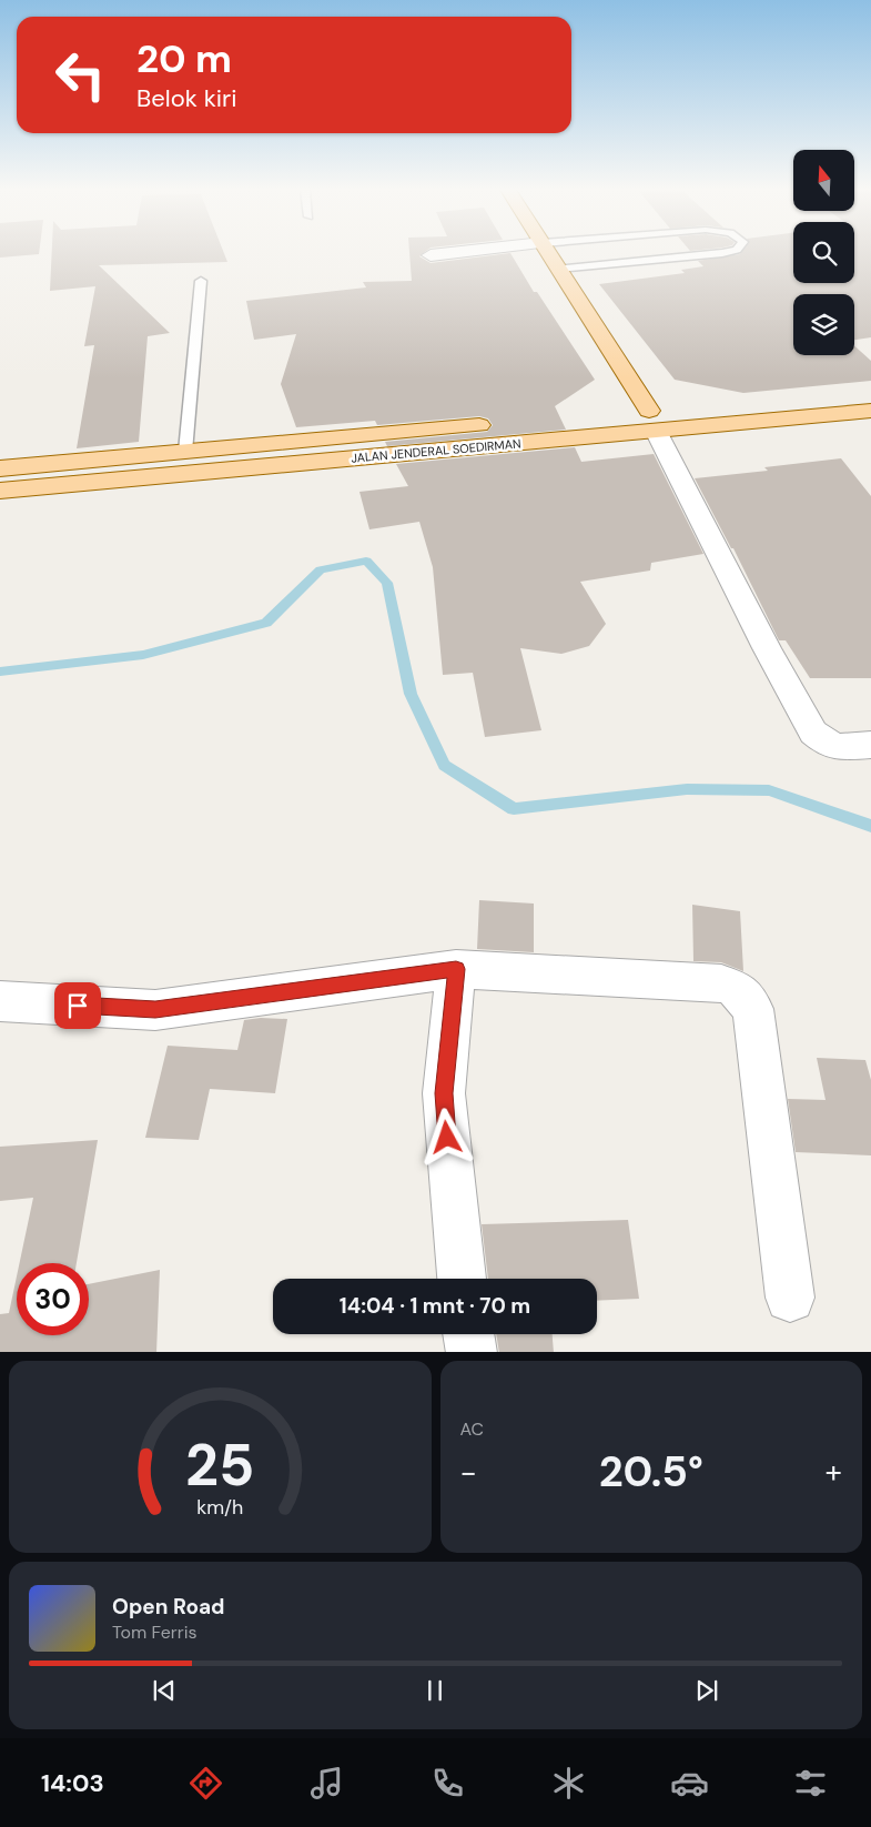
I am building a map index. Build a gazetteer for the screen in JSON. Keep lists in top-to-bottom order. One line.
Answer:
{"streets":{"main road":["JALAN JENDERAL SOEDIRMAN"]},"north":"top","page":{"turn":["20 m","Belok kiri"],"limit":"30","trip":"14:04 · 1 mnt · 70 m","tile":"AC","heat":["−","20.5°","+"],"song":["Open Road","Tom Ferris"],"tabs":"14:03","gauge":["25","km/h"]}}
